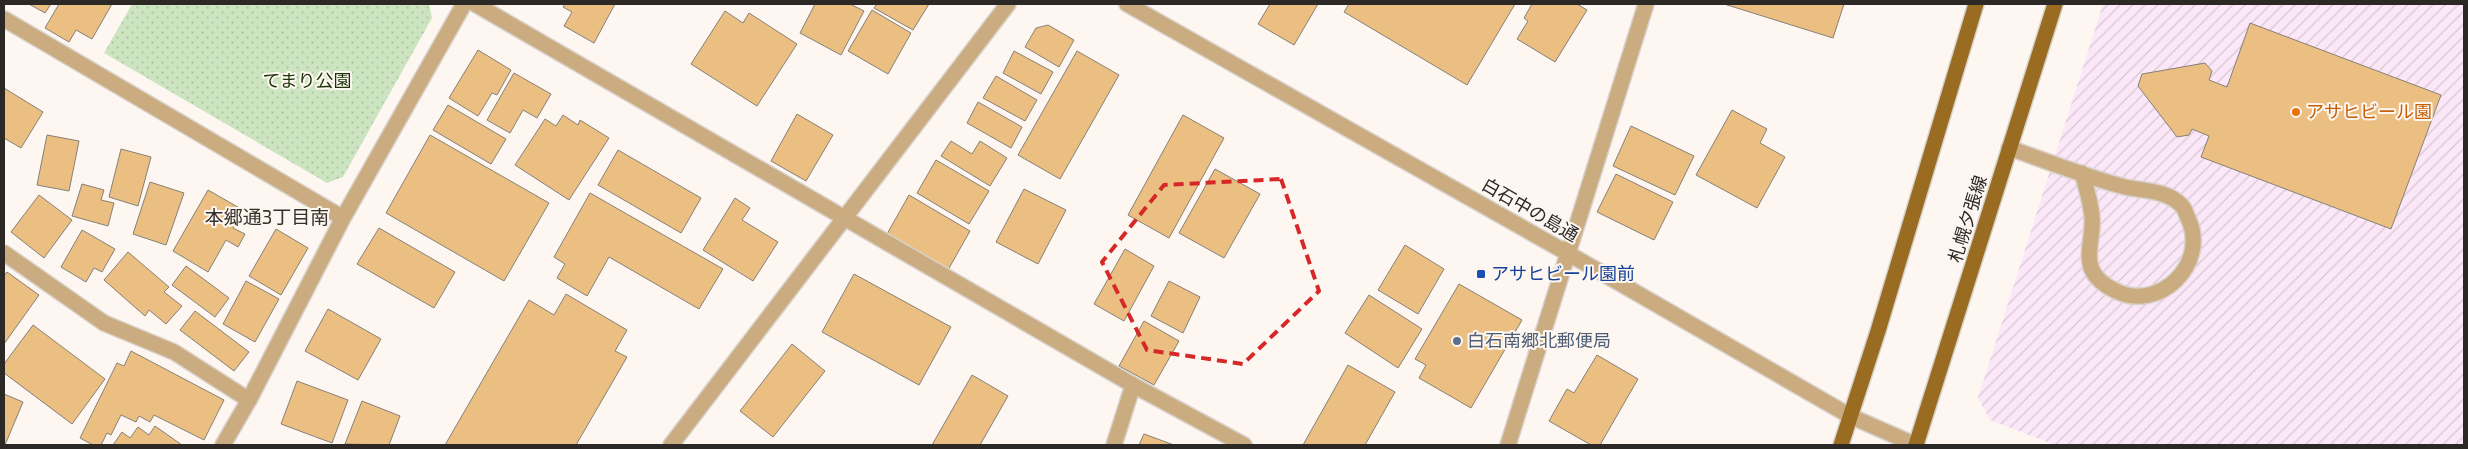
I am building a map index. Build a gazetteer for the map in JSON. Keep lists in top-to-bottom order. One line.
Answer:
{"streets":{"main road":["札幌夕張線"],"street":["白石中の島通"]},"crossings":[["白石中の島通","札幌夕張線"]],"districts":["本郷通3丁目南"],"parks":["てまり公園"],"places":{"other":["アサヒビール園","白石南郷北郵便局"],"transit":["アサヒビール園前"]}}
